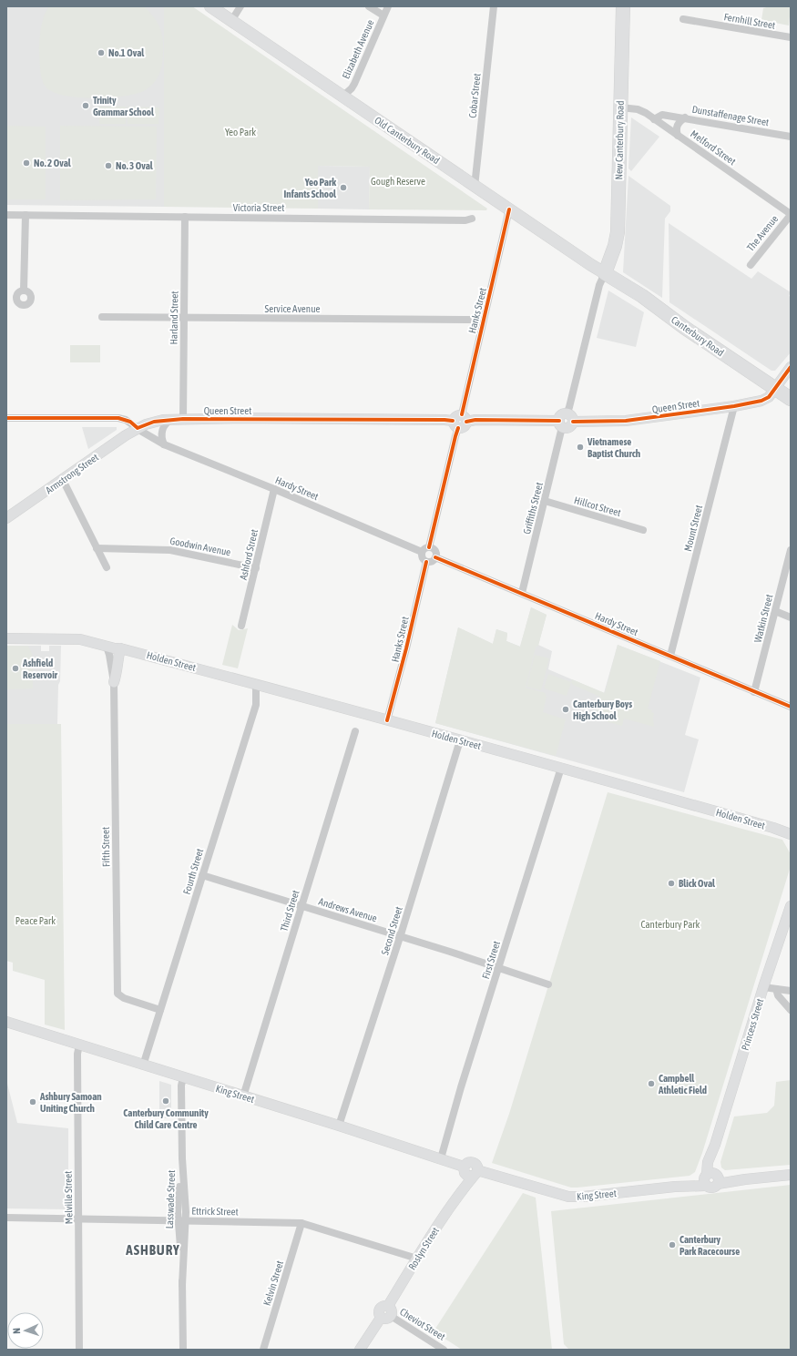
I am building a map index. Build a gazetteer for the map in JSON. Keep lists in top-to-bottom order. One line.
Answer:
{"streets":{"highway":["New Canterbury Road","Canterbury Road"],"main road":["Old Canterbury Road"],"street":["Fernhill Street","Elizabeth Avenue","Cobar Street","Dunstaffenage Street","Melford Street","Victoria Street","The Avenue","Service Avenue","Hanks Street","Harland Street","Queen Street","Armstrong Street","Hardy Street","Hillcot Street","Griffiths Street","Mount Street","Goodwin Avenue","Ashford Street","Watkin Street","Holden Street","Fifth Street","Fourth Street","Andrews Avenue","Third Street","Second Street","First Street","Princess Street","King Street","Melville Street","Lasswade Street","Ettrick Street","Roslyn Street","Kelvin Street","Cheviot Street"]},"crossings":[["Elizabeth Avenue","Old Canterbury Road"],["Cobar Street","Old Canterbury Road"],["Dunstaffenage Street","Melford Street"],["Old Canterbury Road","New Canterbury Road"],["Old Canterbury Road","Hanks Street"],["Old Canterbury Road","Canterbury Road"],["Old Canterbury Road","Griffiths Street"],["New Canterbury Road","Melford Street"],["New Canterbury Road","Canterbury Road"],["New Canterbury Road","Griffiths Street"],["Melford Street","The Avenue"],["Victoria Street","Harland Street"],["Service Avenue","Hanks Street"],["Service Avenue","Harland Street"],["Hanks Street","Queen Street"],["Hanks Street","Hardy Street"],["Hanks Street","Holden Street"],["Harland Street","Queen Street"],["Canterbury Road","Queen Street"],["Canterbury Road","Griffiths Street"],["Queen Street","Armstrong Street"],["Queen Street","Hardy Street"],["Queen Street","Griffiths Street"],["Queen Street","Mount Street"],["Armstrong Street","Hardy Street"],["Hardy Street","Griffiths Street"],["Hardy Street","Mount Street"],["Hardy Street","Ashford Street"],["Hardy Street","Watkin Street"],["Hillcot Street","Griffiths Street"],["Goodwin Avenue","Ashford Street"],["Holden Street","Fourth Street"],["Holden Street","Second Street"],["Holden Street","First Street"],["Fifth Street","Fourth Street"],["Fourth Street","Andrews Avenue"],["Fourth Street","King Street"],["Andrews Avenue","Third Street"],["Andrews Avenue","Second Street"],["Andrews Avenue","First Street"],["Third Street","King Street"],["Second Street","King Street"],["First Street","King Street"],["Princess Street","King Street"],["King Street","Melville Street"],["King Street","Lasswade Street"],["King Street","Roslyn Street"],["Melville Street","Ettrick Street"],["Lasswade Street","Ettrick Street"],["Ettrick Street","Roslyn Street"],["Ettrick Street","Kelvin Street"],["Roslyn Street","Cheviot Street"]],"districts":["ASHBURY"],"parks":["Yeo Park","Gough Reserve","Peace Park","Canterbury Park"],"places":["No.1 Oval","Trinity Grammar School","No. 2 Oval","No. 3 Oval","Yeo Park Infants School","Vietnamese Baptist Church","Ashfield Reservoir","Canterbury Boys High School","Blick Oval","Campbell Athletic Field","Canterbury Community Child Care Centre","Ashbury Samoan Uniting Church","Canterbury Park Racecourse"],"north":"left"}
